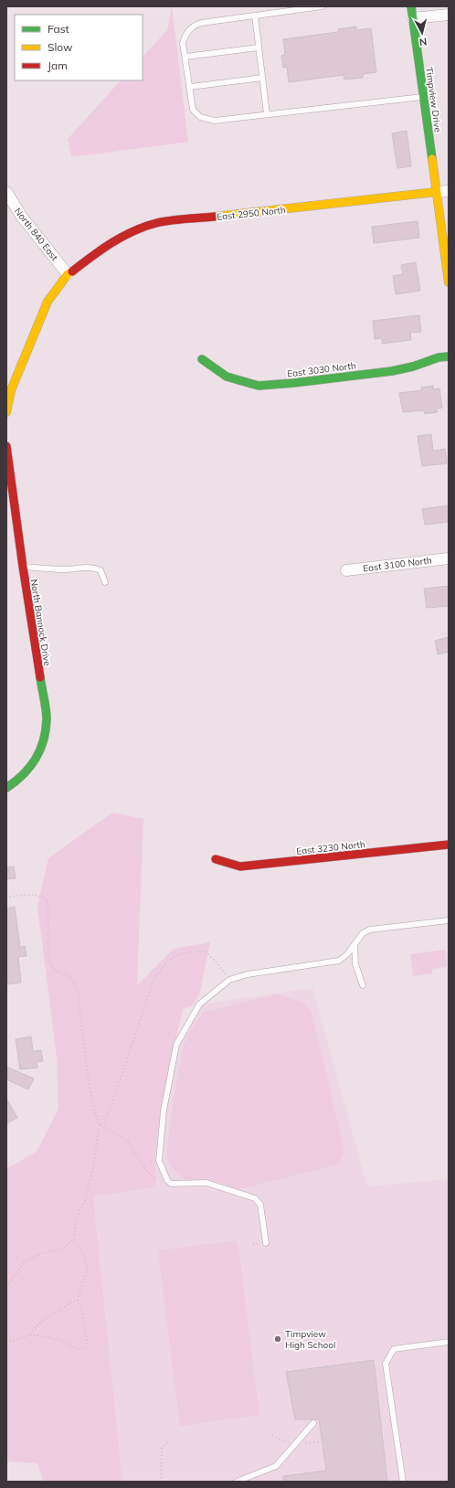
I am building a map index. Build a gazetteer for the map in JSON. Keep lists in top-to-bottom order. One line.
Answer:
{"streets":{"street":["Timpview Drive","East 2950 North","North 840 East","East 3030 North","East 3100 North","North Bannock Drive","East 3230 North"]},"crossings":[["Timpview Drive","East 2950 North"],["East 2950 North","North 840 East"]],"places":["Timpview High School"],"legend":["Fast","Slow","Jam"],"north":"bottom"}
